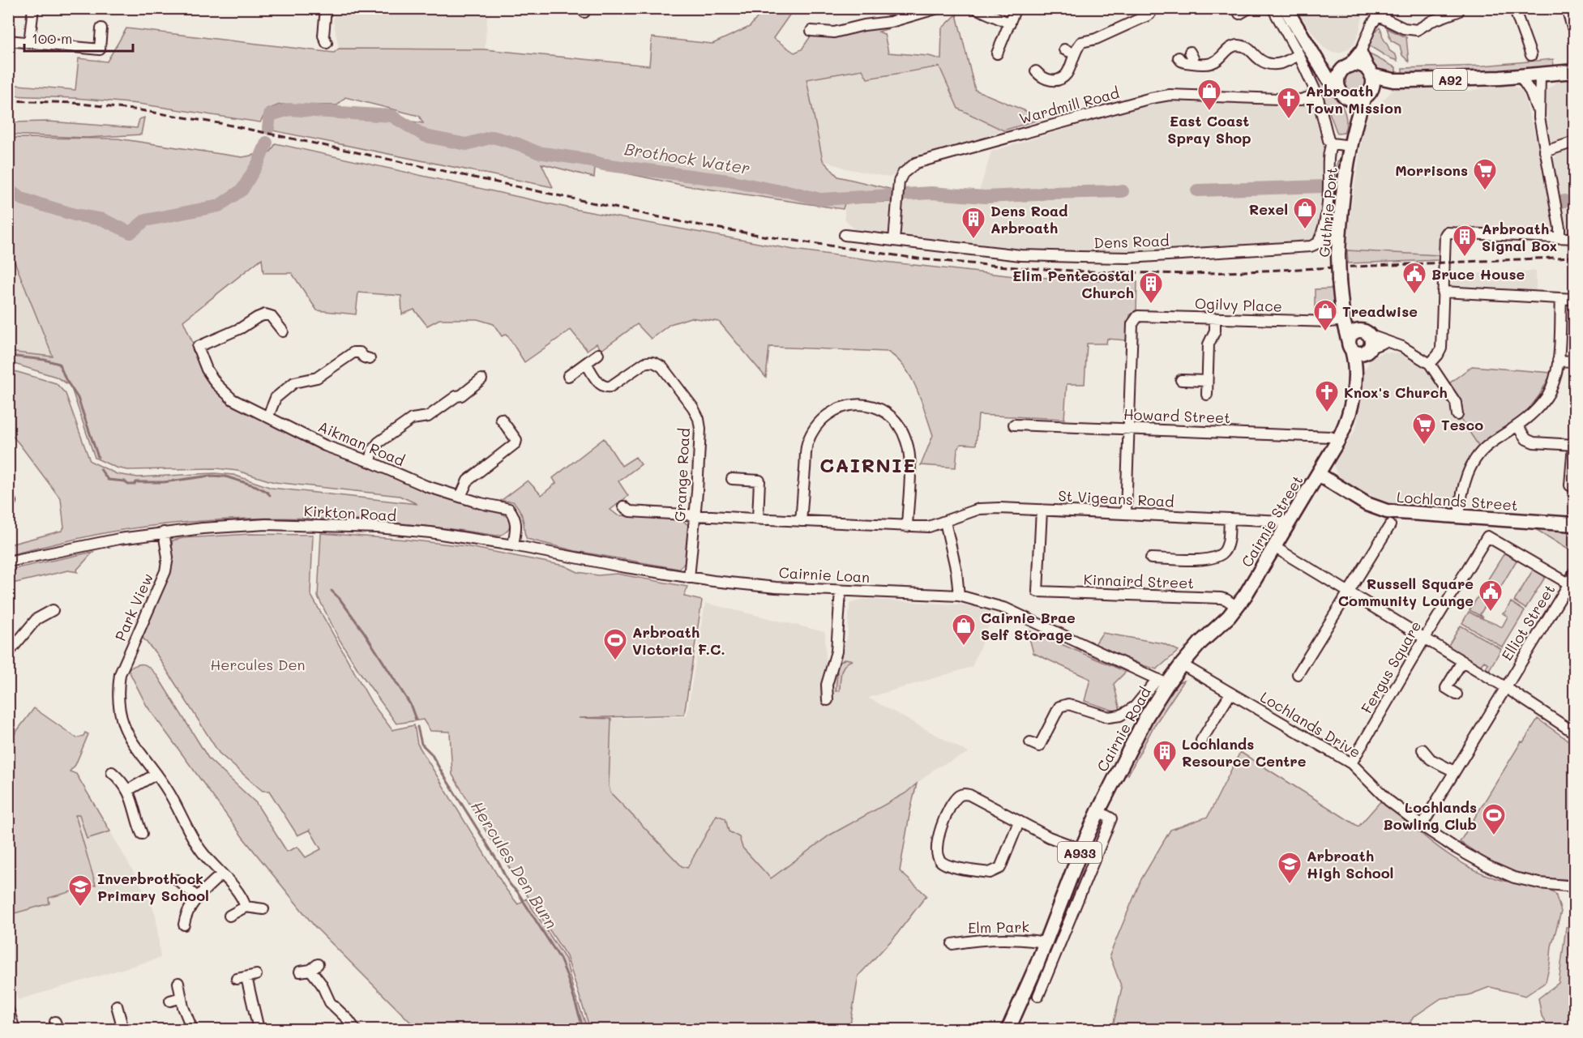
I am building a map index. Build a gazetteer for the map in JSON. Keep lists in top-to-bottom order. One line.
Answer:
{"streets":{"main road":["A92","Guthrie Port","Lochlands Street","Cairnie Street","Cairnie Road","A933"],"street":["Wardmill Road","Dens Road","Ogilvy Place","Howard Street","Aikman Road","Grange Road","St Vigeans Road","Kirkton Road","Cairnie Loan","Kinnaird Street","Park View","Elliot Street","Fergus Square","Lochlands Drive","Elm Park"]},"crossings":[["A92","Guthrie Port"],["Wardmill Road","Dens Road"],["Guthrie Port","Ogilvy Place"],["Guthrie Port","Cairnie Street"],["Ogilvy Place","Howard Street"],["Howard Street","Cairnie Street"],["Aikman Road","Kirkton Road"],["Grange Road","Kirkton Road"],["Grange Road","Cairnie Loan"],["St Vigeans Road","Cairnie Street"],["St Vigeans Road","Kinnaird Street"],["Lochlands Street","Cairnie Street"],["Kirkton Road","Cairnie Loan"],["Kirkton Road","Park View"],["Cairnie Street","Kinnaird Street"],["Cairnie Street","Lochlands Drive"],["Cairnie Street","Cairnie Road"],["Cairnie Loan","Cairnie Road"],["Elliot Street","Fergus Square"],["Elliot Street","Lochlands Drive"],["Fergus Square","Lochlands Drive"],["Lochlands Drive","Cairnie Road"],["Cairnie Road","Elm Park"]],"districts":["CAIRNIE"],"water":["Brothock Water","Hercules Den Burn"],"parks":["Hercules Den"],"places":{"shop":["East Coast Spray Shop","Rexel","Treadwise","Cairnie Brae Self Storage"],"church":["Arbroath Town Mission","Knox's Church"],"supermarket":["Morrisons","Tesco"],"building":["Dens Road Arbroath","Arbroath Signal Box","Elim Pentecostal Church","Lochlands Resource Centre"],"public building":["Bruce House","Russell Square Community Lounge"],"sports":["Arbroath Victoria F.C.","Lochlands Bowling Club"],"school or university":["Arbroath High School","Inverbrothock Primary School"]},"scale_bar":"100 m"}
